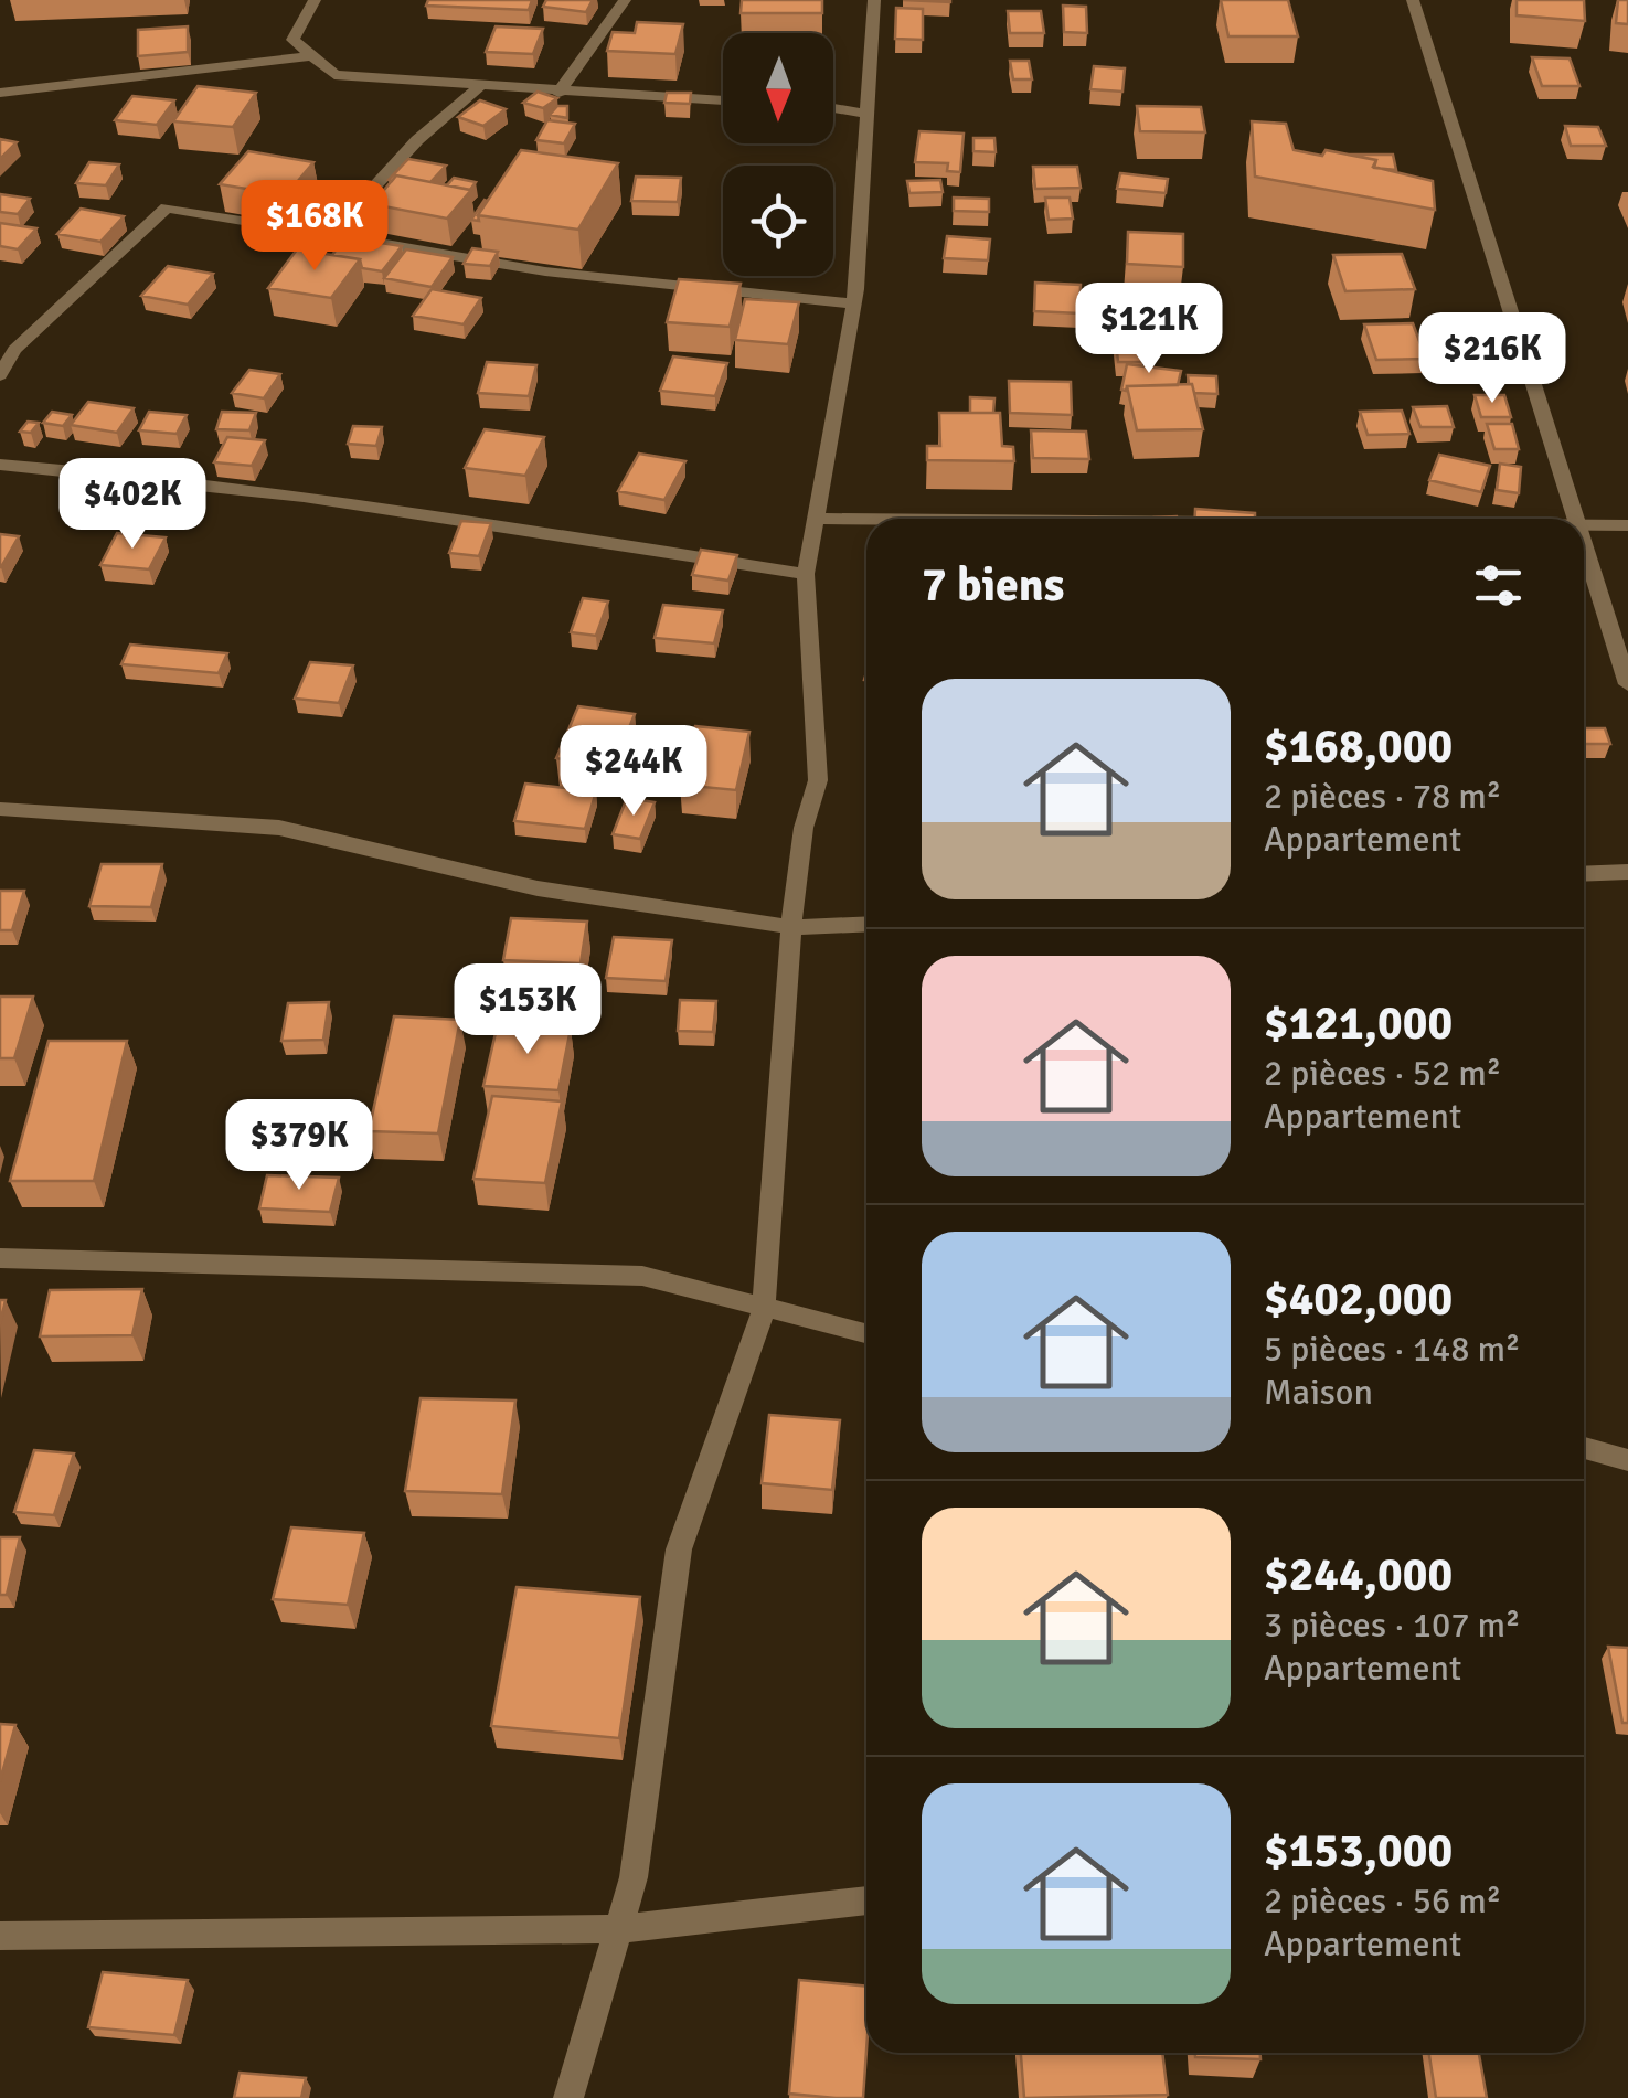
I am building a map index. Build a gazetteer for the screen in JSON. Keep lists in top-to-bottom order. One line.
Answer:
{"north":"bottom","page":{"price":["$168K","$121K","$216K","$402K","$244K","$153K","$379K"],"heading":"7 biens","list":[{"name":"$168,000","note":"2 pièces · 78 m² · Appartement"},{"name":"$121,000","note":"2 pièces · 52 m² · Appartement"},{"name":"$402,000","note":"5 pièces · 148 m² · Maison"},{"name":"$244,000","note":"3 pièces · 107 m² · Appartement"},{"name":"$153,000","note":"2 pièces · 56 m² · Appartement"}]}}
